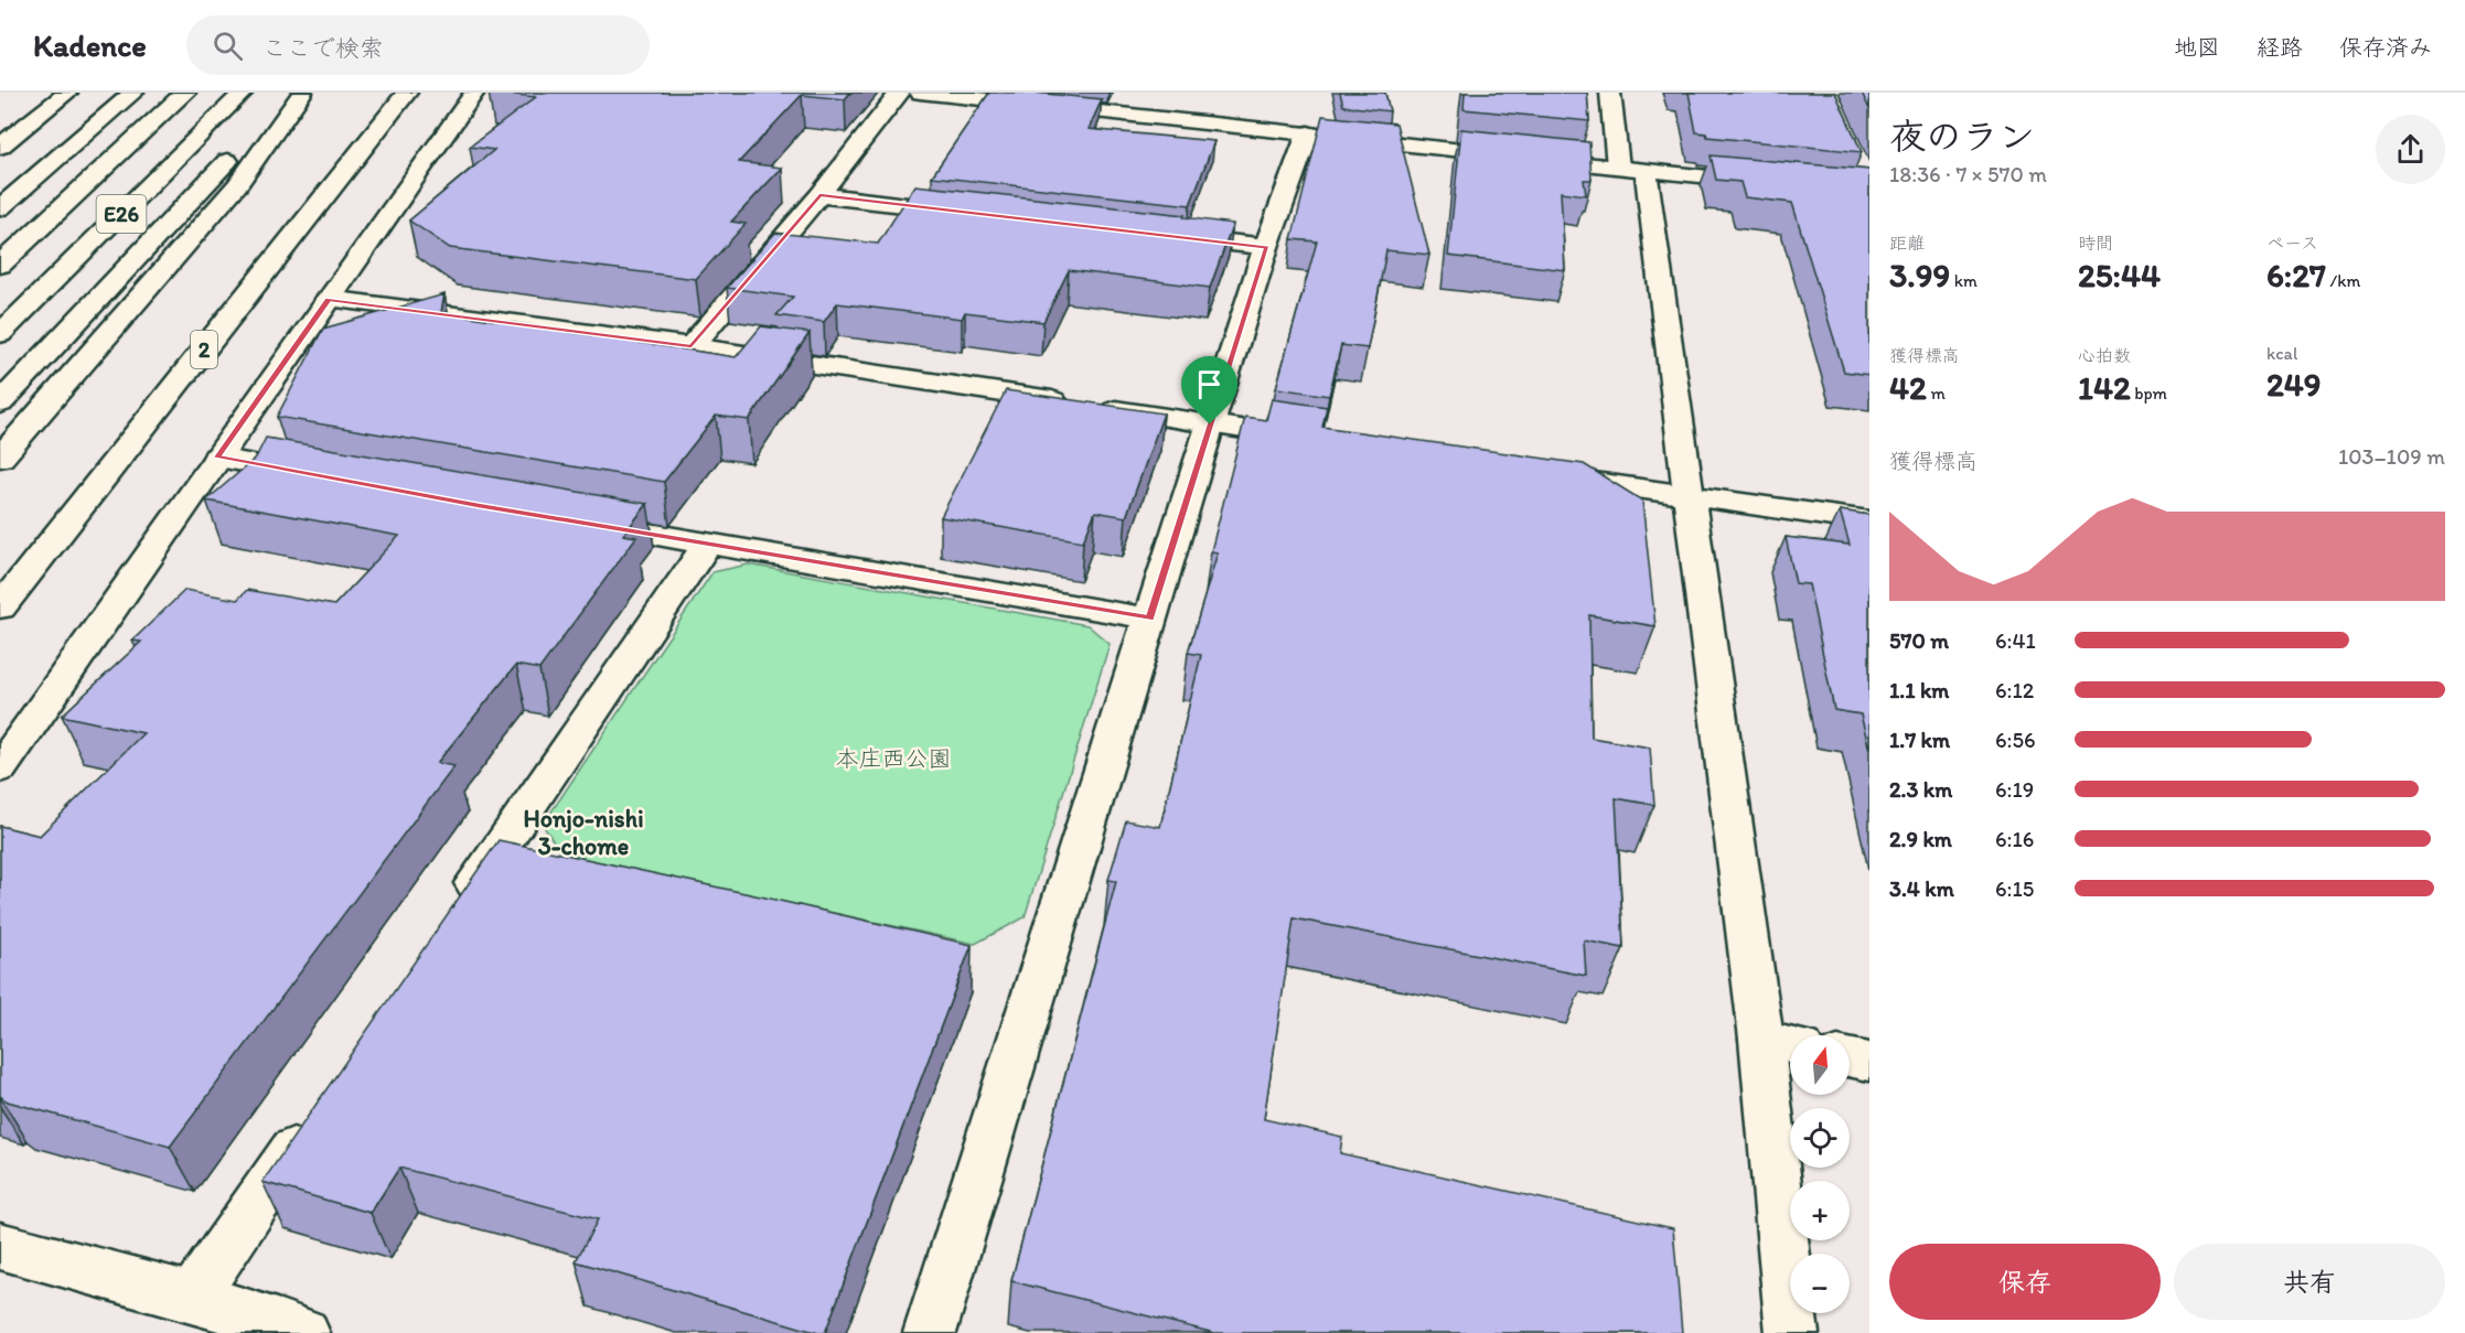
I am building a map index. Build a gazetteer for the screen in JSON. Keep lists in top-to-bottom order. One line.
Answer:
{"streets":{"main road":["E26","2"]},"districts":["Honjo-nishi 3-chome"],"parks":["本庄西公園"],"north":"top","page":{"header":"Kadence","search":"ここで検索","nav":["地図","経路","保存済み"],"heading":["夜のラン","18:36 · 7 × 570 m"],"stats":[["距離","3.99 km"],["時間","25:44"],["ペース","6:27 /km"],["獲得標高","42 m"],["心拍数","142 bpm"],["kcal","249"]],"chart":["獲得標高","103–109 m"],"list":[{"name":"570 m","note":"6:41"},{"name":"1.1 km","note":"6:12"},{"name":"1.7 km","note":"6:56"},{"name":"2.3 km","note":"6:19"},{"name":"2.9 km","note":"6:16"},{"name":"3.4 km","note":"6:15"}],"map_buttons":["+","−"],"buttons":["保存","共有"]}}
